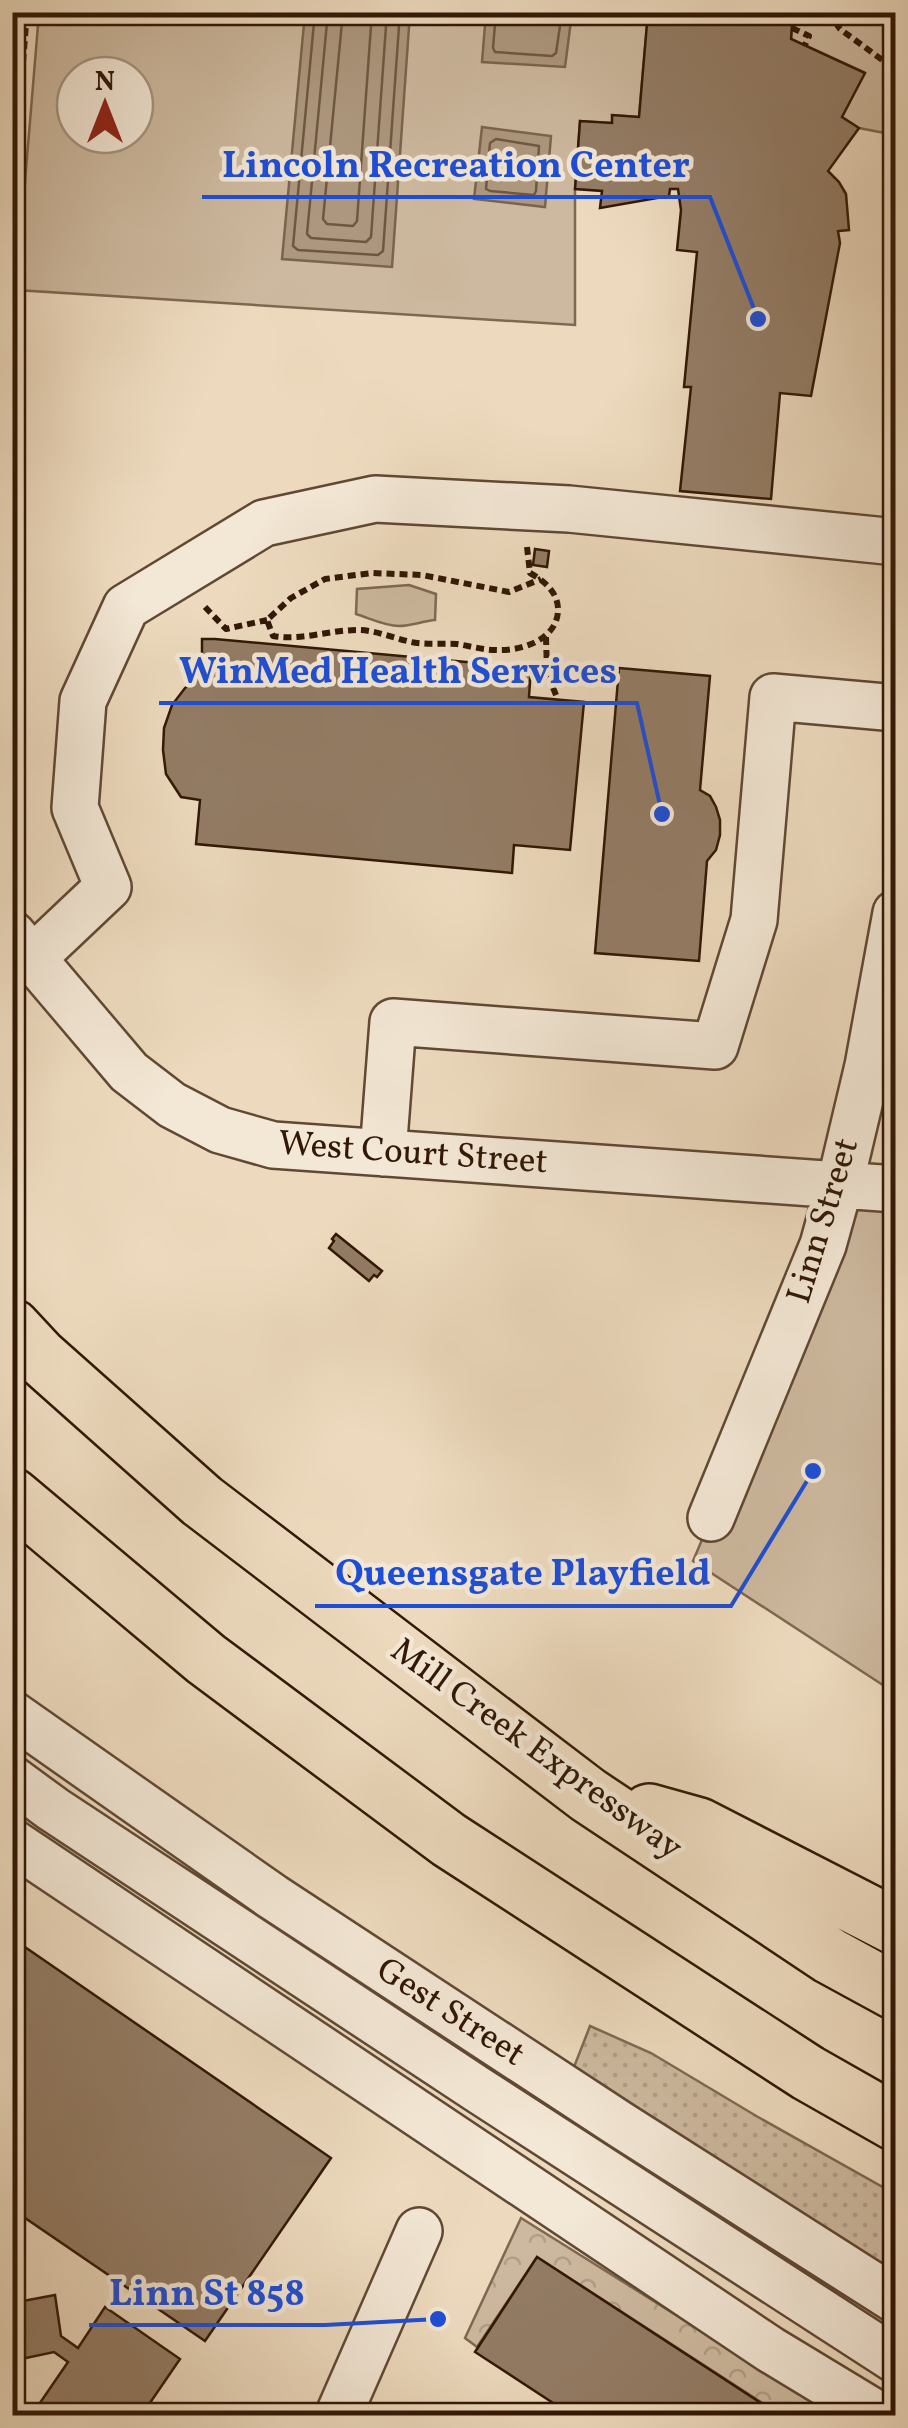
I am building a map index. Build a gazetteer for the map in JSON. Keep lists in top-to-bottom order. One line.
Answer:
{"streets":{"highway":["Mill Creek Expressway"],"street":["West Court Street","Linn Street","Gest Street"]},"crossings":[["West Court Street","Linn Street"]],"places":["Lincoln Recreation Center","WinMed Health Services","Queensgate Playfield","Linn St 858"],"north":"top"}
